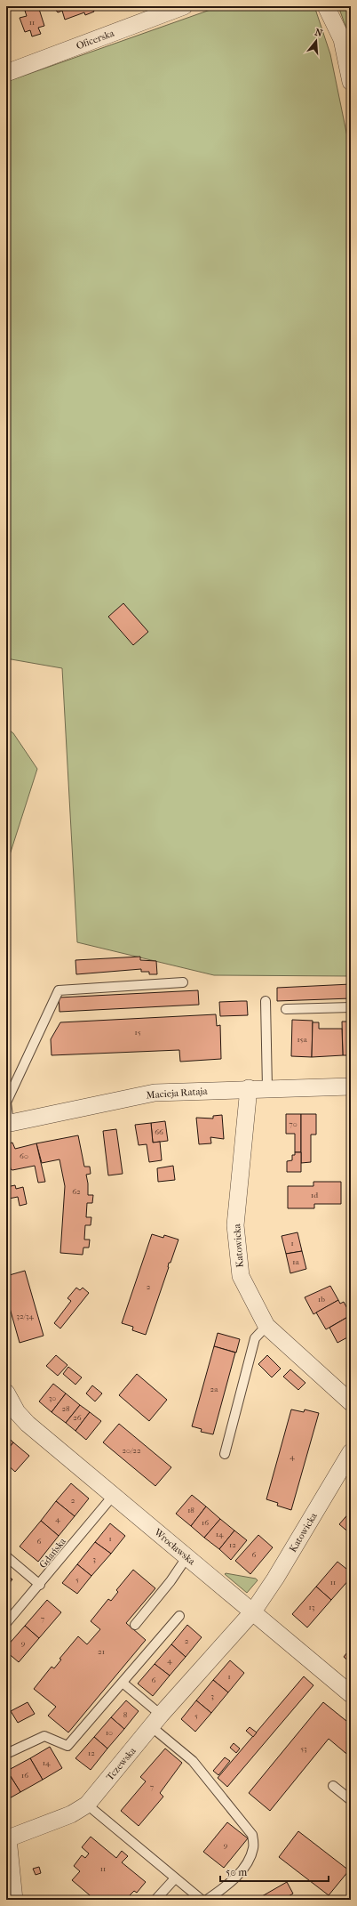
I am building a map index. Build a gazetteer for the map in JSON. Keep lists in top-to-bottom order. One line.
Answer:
{"streets":{"street":["Oficerska","Macieja Rataja","Katowicka","Wrocławska","Tczewska"],"lane":["Gdańska"]},"crossings":[["Macieja Rataja","Katowicka"],["Katowicka","Wrocławska"],["Katowicka","Tczewska"],["Wrocławska","Gdańska"],["Wrocławska","Tczewska"]],"house_numbers":["11","15","15a","70","66","60","62","1d","1","1a","2","1b","32/34","2a","30","28","26","20/22","4","2","18","4","16","14","1","6","12","6","3","5","11","13","7","2","9","21","4","1","6","3","8","5","10","53","12","14","16","7","9","11"],"scale_bar":"50 m","north":"top"}
